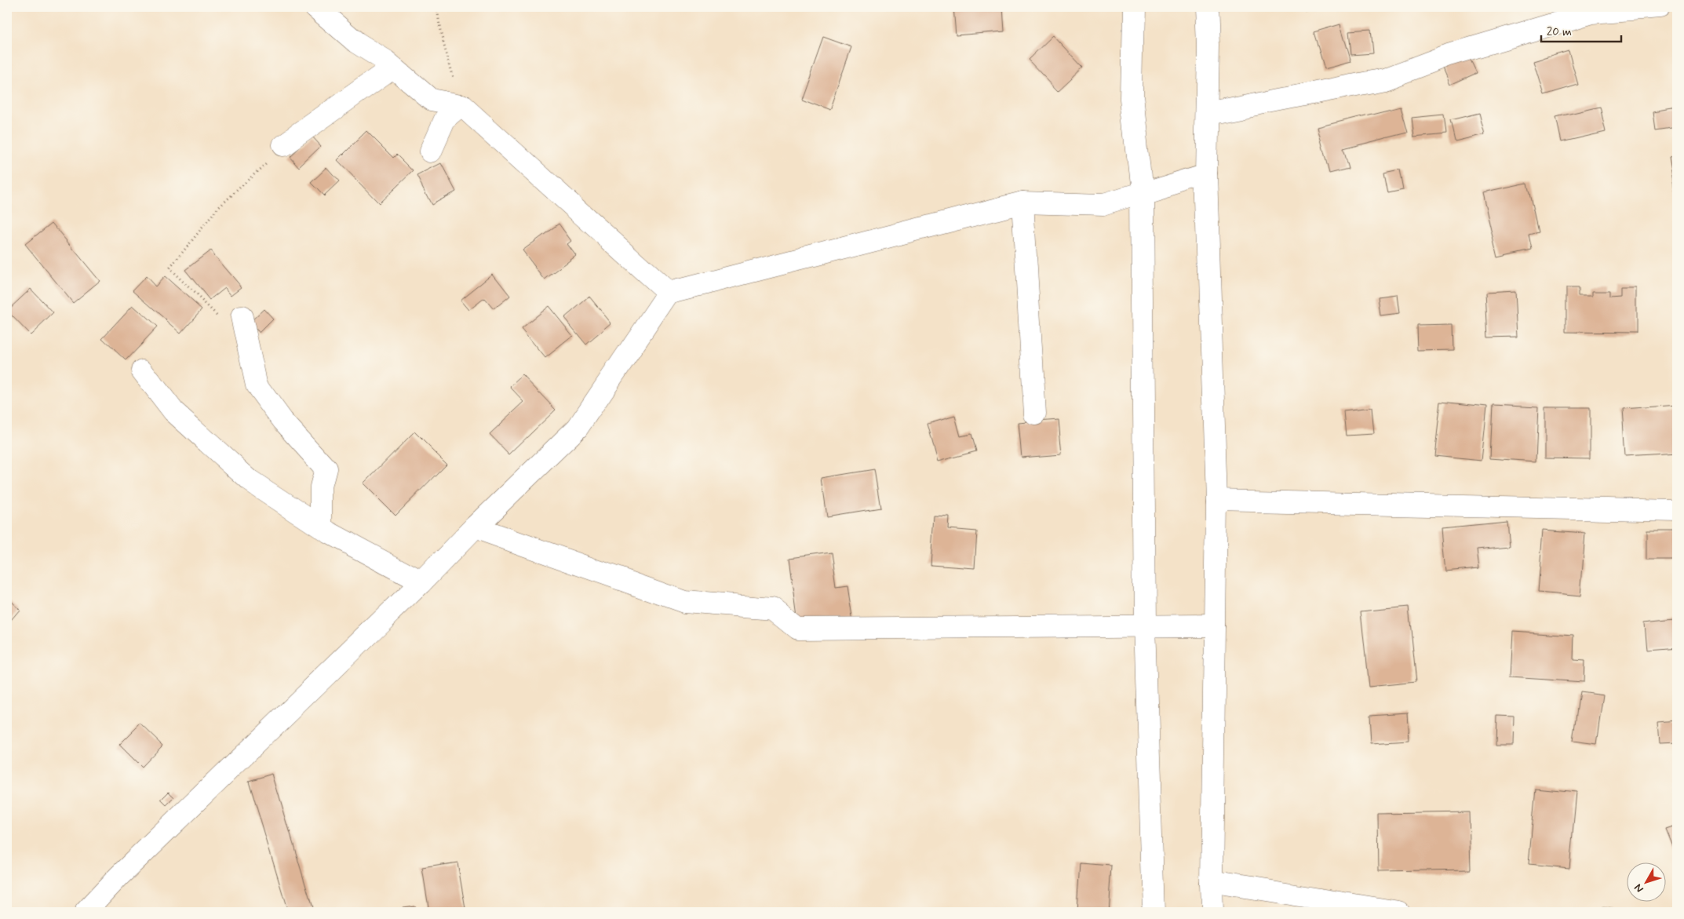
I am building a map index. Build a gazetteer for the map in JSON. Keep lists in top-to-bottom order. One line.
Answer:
{"scale_bar":"20 m","north":"bottom left"}
